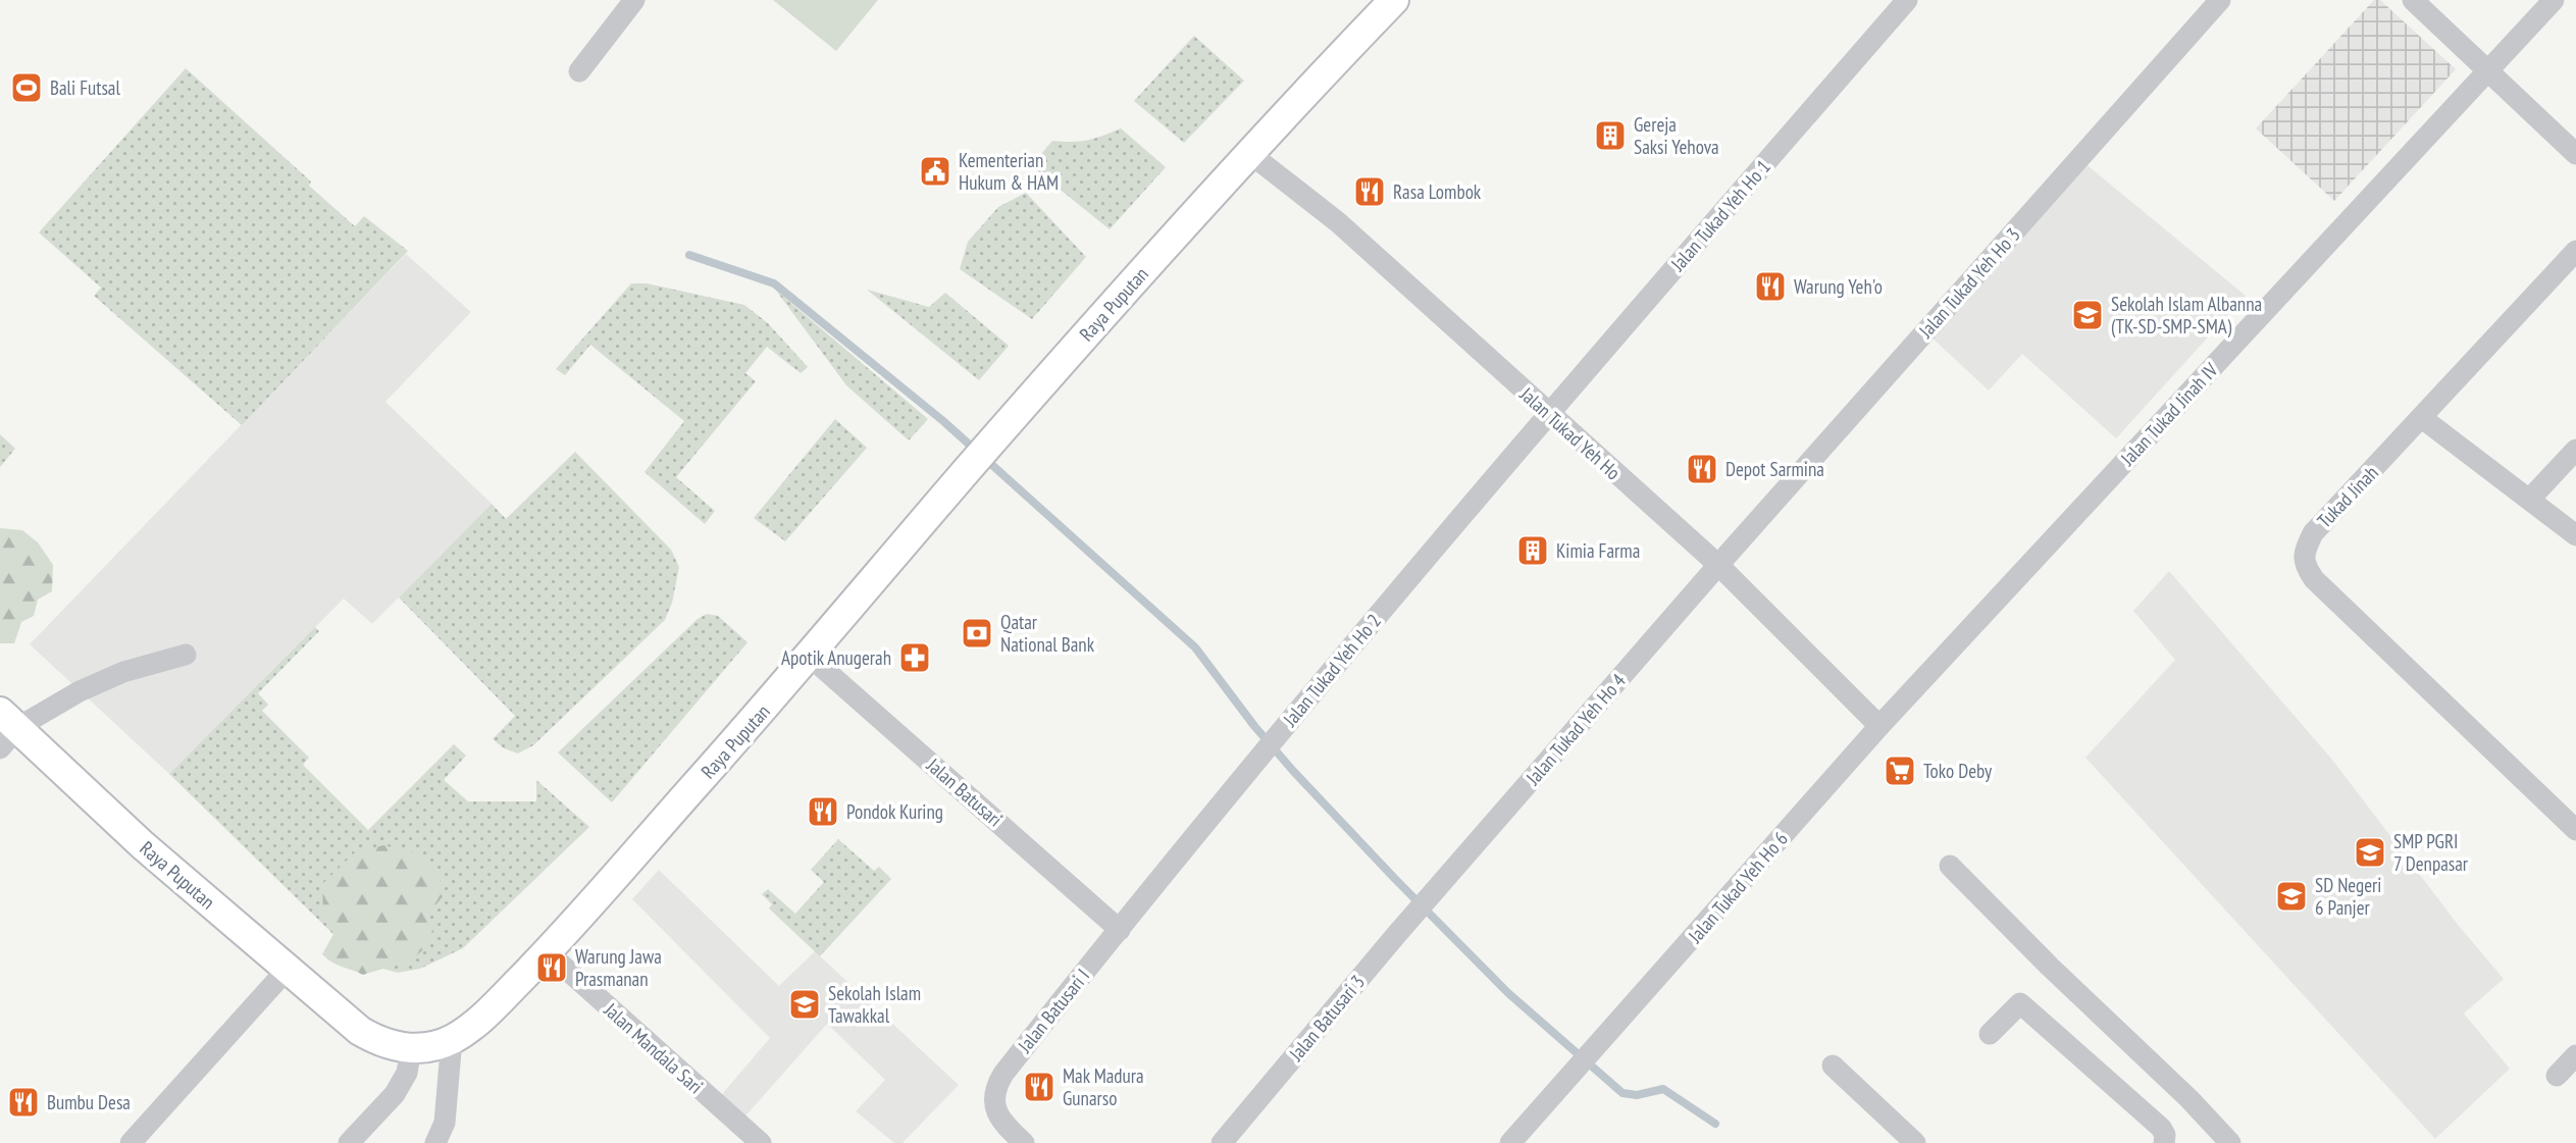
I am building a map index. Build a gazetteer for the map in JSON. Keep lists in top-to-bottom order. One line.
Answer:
{"streets":{"main road":["Raya Puputan"],"street":["Jalan Tukad Yeh Ho 1","Jalan Tukad Yeh Ho 3","Jalan Tukad Jinah IV","Jalan Tukad Yeh Ho","Tukad Jinah","Jalan Tukad Yeh Ho 2","Jalan Tukad Yeh Ho 4","Jalan Batusari","Jalan Tukad Yeh Ho 6","Jalan Batusari I","Jalan Batusari 3","Jalan Mandala Sari"]},"crossings":[["Jalan Tukad Yeh Ho 1","Jalan Tukad Yeh Ho"],["Jalan Tukad Yeh Ho 1","Jalan Tukad Yeh Ho 2"],["Jalan Tukad Yeh Ho 3","Jalan Tukad Yeh Ho"],["Jalan Tukad Yeh Ho 3","Jalan Tukad Yeh Ho 4"],["Raya Puputan","Jalan Tukad Yeh Ho"],["Raya Puputan","Jalan Batusari"],["Raya Puputan","Jalan Mandala Sari"],["Jalan Tukad Jinah IV","Jalan Tukad Yeh Ho"],["Jalan Tukad Jinah IV","Jalan Tukad Yeh Ho 6"],["Jalan Tukad Yeh Ho","Jalan Tukad Yeh Ho 2"],["Jalan Tukad Yeh Ho","Jalan Tukad Yeh Ho 4"],["Jalan Tukad Yeh Ho","Jalan Tukad Yeh Ho 6"],["Jalan Tukad Yeh Ho 2","Jalan Batusari"],["Jalan Tukad Yeh Ho 2","Jalan Batusari I"],["Jalan Tukad Yeh Ho 4","Jalan Batusari 3"],["Jalan Batusari","Jalan Batusari I"]],"places":{"sports":["Bali Futsal"],"building":["Gereja Saksi Yehova","Kimia Farma"],"public building":["Kementerian Hukum & HAM"],"restaurant":["Rasa Lombok","Warung Yeh'o","Depot Sarmina","Pondok Kuring","Warung Jawa Prasmanan","Mak Madura Gunarso","Bumbu Desa"],"school or university":["Sekolah Islam Albanna (TK-SD-SMP-SMA)","SMP PGRI 7 Denpasar","SD Negeri 6 Panjer","Sekolah Islam Tawakkal"],"bank":["Qatar National Bank"],"pharmacy":["Apotik Anugerah"],"supermarket":["Toko Deby"]}}
